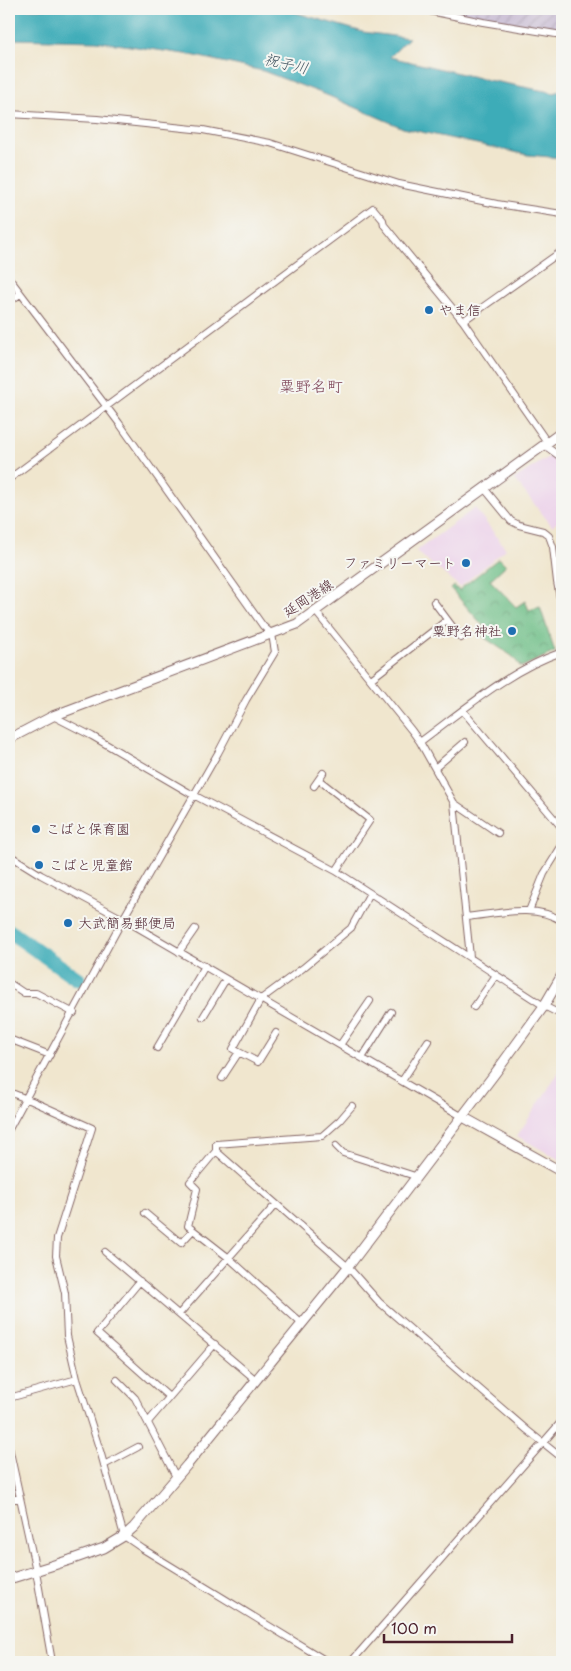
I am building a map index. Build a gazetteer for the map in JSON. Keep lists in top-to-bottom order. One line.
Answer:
{"streets":{"street":["延岡港線"]},"districts":["粟野名町"],"water":["祝子川"],"places":["やま信","ファミリーマート","粟野名神社","こばと保育園","こばと児童館","大武簡易郵便局"],"scale_bar":"100 m"}
